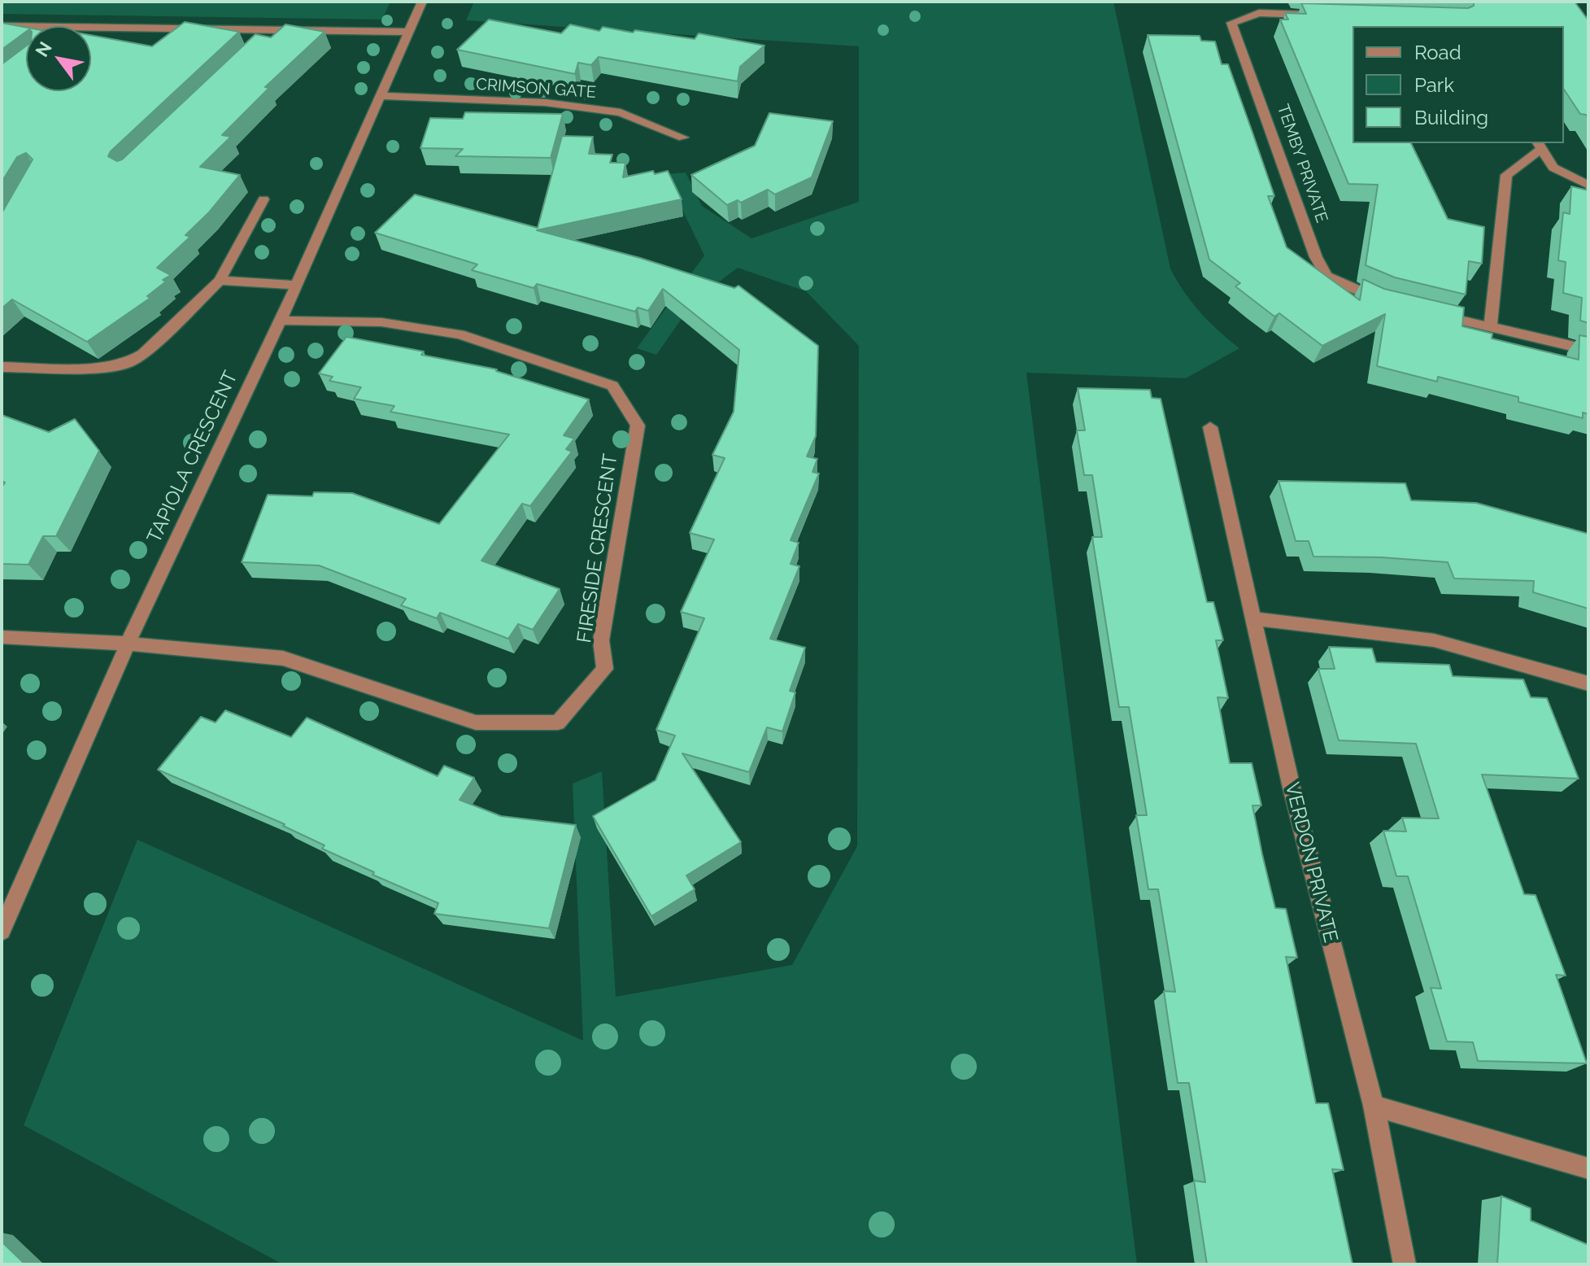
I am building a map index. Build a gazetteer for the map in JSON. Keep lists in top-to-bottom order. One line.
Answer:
{"streets":{"street":["CRIMSON GATE","TEMBY PRIVATE","TAPIOLA CRESCENT","FIRESIDE CRESCENT","VERDON PRIVATE"]},"crossings":[["CRIMSON GATE","TAPIOLA CRESCENT"],["TAPIOLA CRESCENT","FIRESIDE CRESCENT"]],"legend":["Road","Park","Building"],"north":"top left"}
